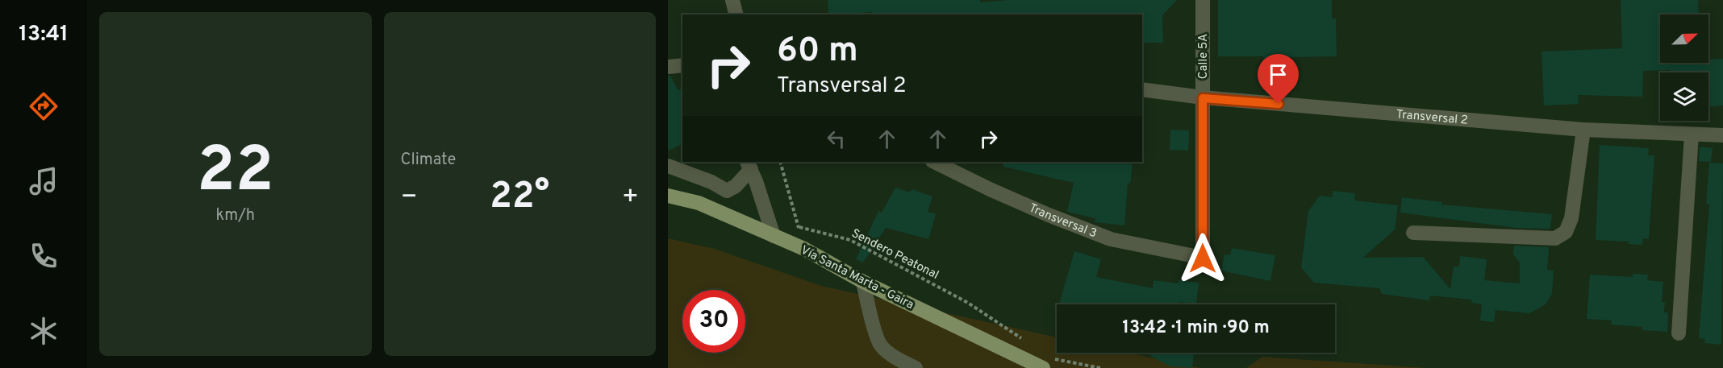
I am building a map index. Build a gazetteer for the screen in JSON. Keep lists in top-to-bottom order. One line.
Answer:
{"streets":{"main road":["Vía Santa Marta - Gaira"],"street":["Calle 5A","Transversal 2","Transversal 3"],"path":["Sendero Peatonal"]},"crossings":[["Calle 5A","Transversal 2"],["Calle 5A","Transversal 3"]],"north":"top right","page":{"tabs":"13:41","tile":[["22","km/h"],"Climate"],"turn":["60 m","Transversal 2"],"heat":["−","22°","+"],"limit":"30","trip":"13:42 · 1 min · 90 m"}}
